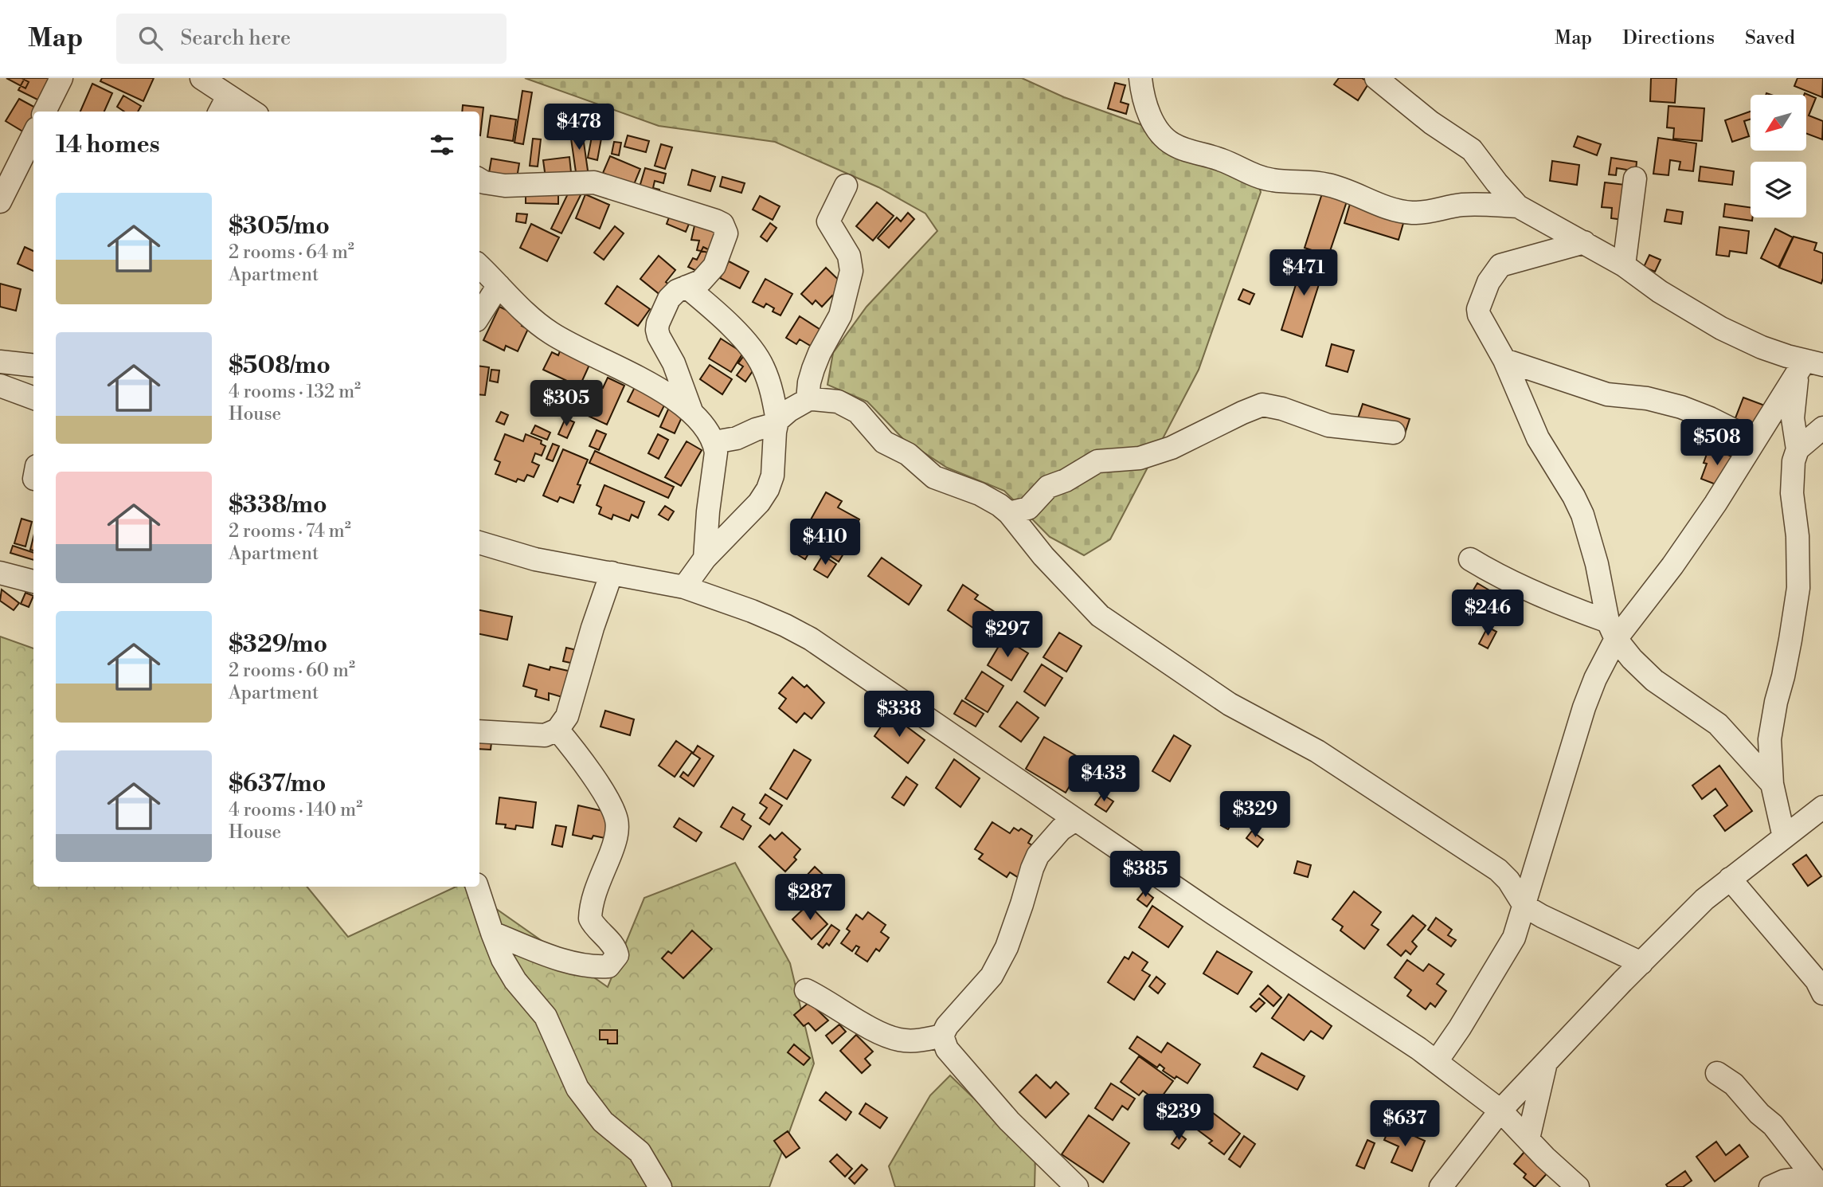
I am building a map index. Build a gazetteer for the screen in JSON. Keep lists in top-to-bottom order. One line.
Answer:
{"north":"bottom left","page":{"header":"Map","search":"Search here","nav":["Map","Directions","Saved"],"price":["$478","$471","$305","$508","$410","$246","$297","$338","$433","$329","$385","$287","$239","$637"],"heading":"14 homes","list":[{"name":"$305/mo","note":"2 rooms · 64 m² · Apartment"},{"name":"$508/mo","note":"4 rooms · 132 m² · House"},{"name":"$338/mo","note":"2 rooms · 74 m² · Apartment"},{"name":"$329/mo","note":"2 rooms · 60 m² · Apartment"},{"name":"$637/mo","note":"4 rooms · 140 m² · House"}]}}
